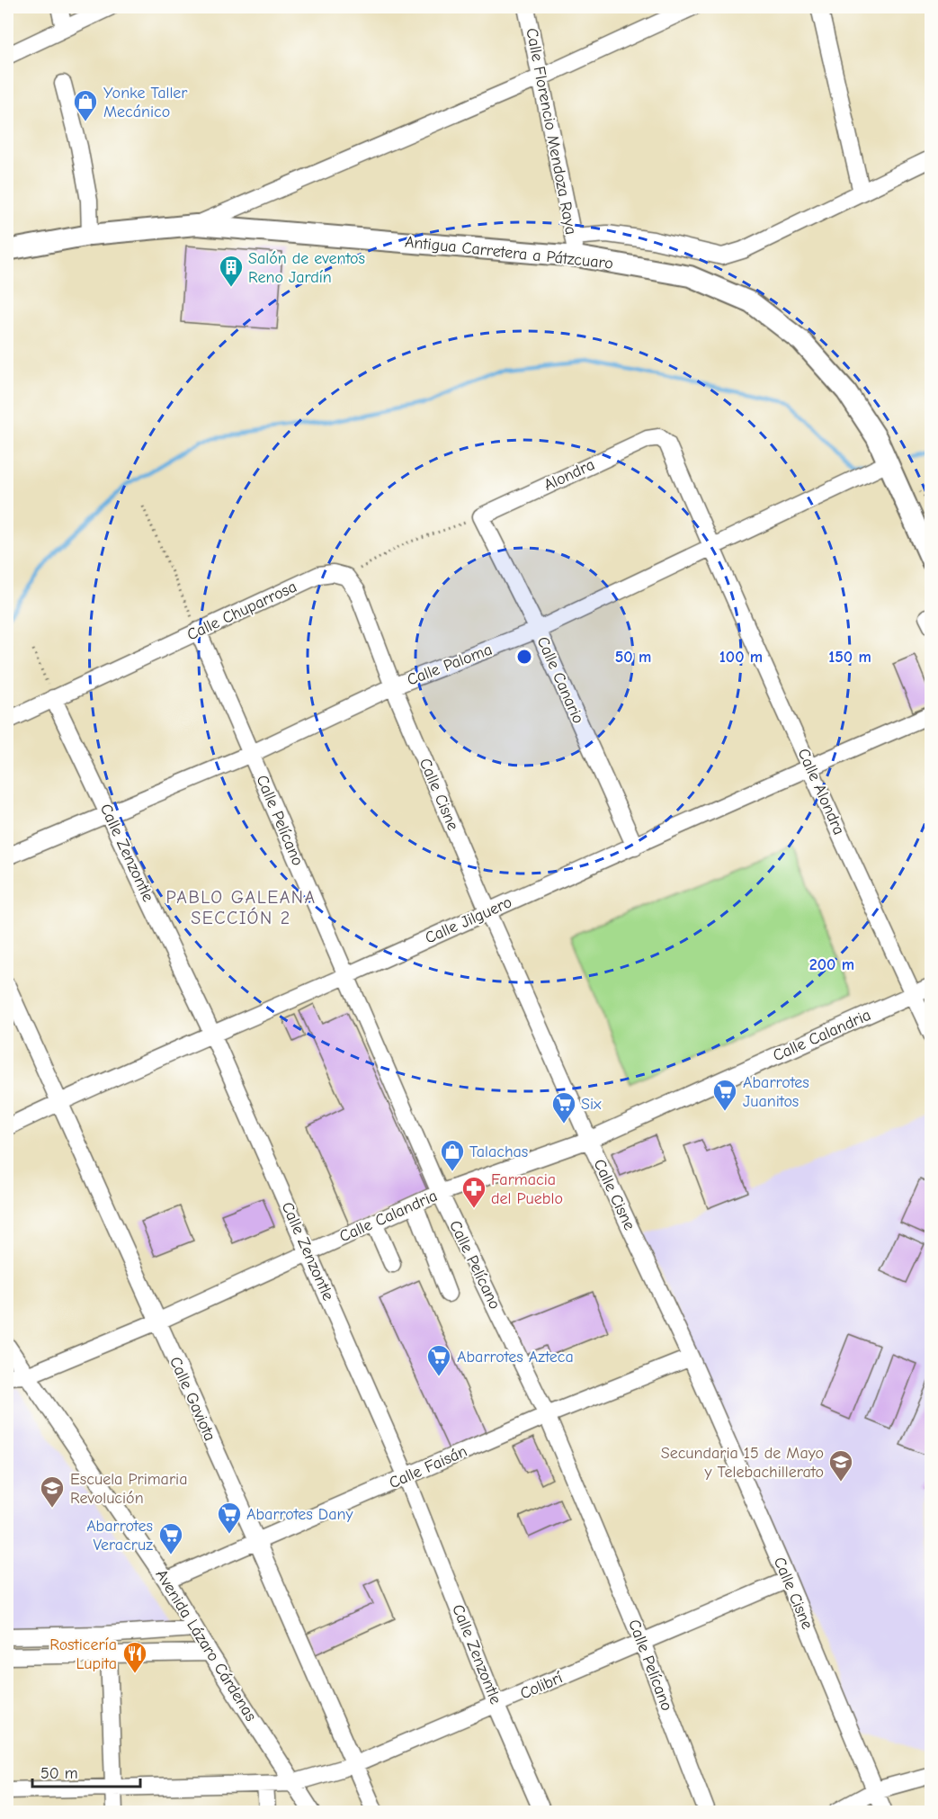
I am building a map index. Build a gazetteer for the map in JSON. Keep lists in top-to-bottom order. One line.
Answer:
{"streets":{"main road":["Antigua Carretera a Pátzcuaro"],"street":["Calle Florencio Mendoza Raya","Alondra","Calle Chuparrosa","Calle Paloma","Calle Canario","Calle Alondra","Calle Cisne","Calle Pelícano","Calle Zenzontle","Calle Jilguero","Calle Calandria","Calle Gaviota","Calle Faisán","Avenida Lázaro Cárdenas","Colibrí"]},"crossings":[["Calle Florencio Mendoza Raya","Antigua Carretera a Pátzcuaro"],["Antigua Carretera a Pátzcuaro","Calle Paloma"],["Alondra","Calle Canario"],["Alondra","Calle Alondra"],["Calle Chuparrosa","Calle Cisne"],["Calle Chuparrosa","Calle Pelícano"],["Calle Chuparrosa","Calle Zenzontle"],["Calle Paloma","Calle Canario"],["Calle Paloma","Calle Alondra"],["Calle Paloma","Calle Cisne"],["Calle Paloma","Calle Pelícano"],["Calle Paloma","Calle Zenzontle"],["Calle Canario","Calle Jilguero"],["Calle Alondra","Calle Jilguero"],["Calle Alondra","Calle Calandria"],["Calle Cisne","Calle Jilguero"],["Calle Cisne","Calle Calandria"],["Calle Cisne","Calle Faisán"],["Calle Cisne","Colibrí"],["Calle Pelícano","Calle Jilguero"],["Calle Pelícano","Calle Calandria"],["Calle Pelícano","Calle Faisán"],["Calle Pelícano","Colibrí"],["Calle Zenzontle","Calle Jilguero"],["Calle Zenzontle","Calle Calandria"],["Calle Zenzontle","Calle Faisán"],["Calle Zenzontle","Colibrí"],["Calle Jilguero","Calle Gaviota"],["Calle Calandria","Calle Gaviota"],["Calle Calandria","Avenida Lázaro Cárdenas"],["Calle Gaviota","Calle Faisán"],["Calle Gaviota","Colibrí"],["Calle Faisán","Avenida Lázaro Cárdenas"],["Avenida Lázaro Cárdenas","Colibrí"]],"districts":["PABLO GALEANA SECCIÓN 2"],"places":{"shop":["Yonke Taller Mecánico","Talachas"],"building":["Salón de eventos Reno Jardín"],"supermarket":["Abarrotes Juanitos","Six","Abarrotes Azteca","Abarrotes Dany","Abarrotes Veracruz"],"pharmacy":["Farmacia del Pueblo"],"school or university":["Secundaria 15 de Mayo y Telebachillerato","Escuela Primaria Revolución"],"restaurant":["Rosticería Lupita"]},"scale_bar":"50 m","rings":["50 m","100 m","150 m","200 m"]}
